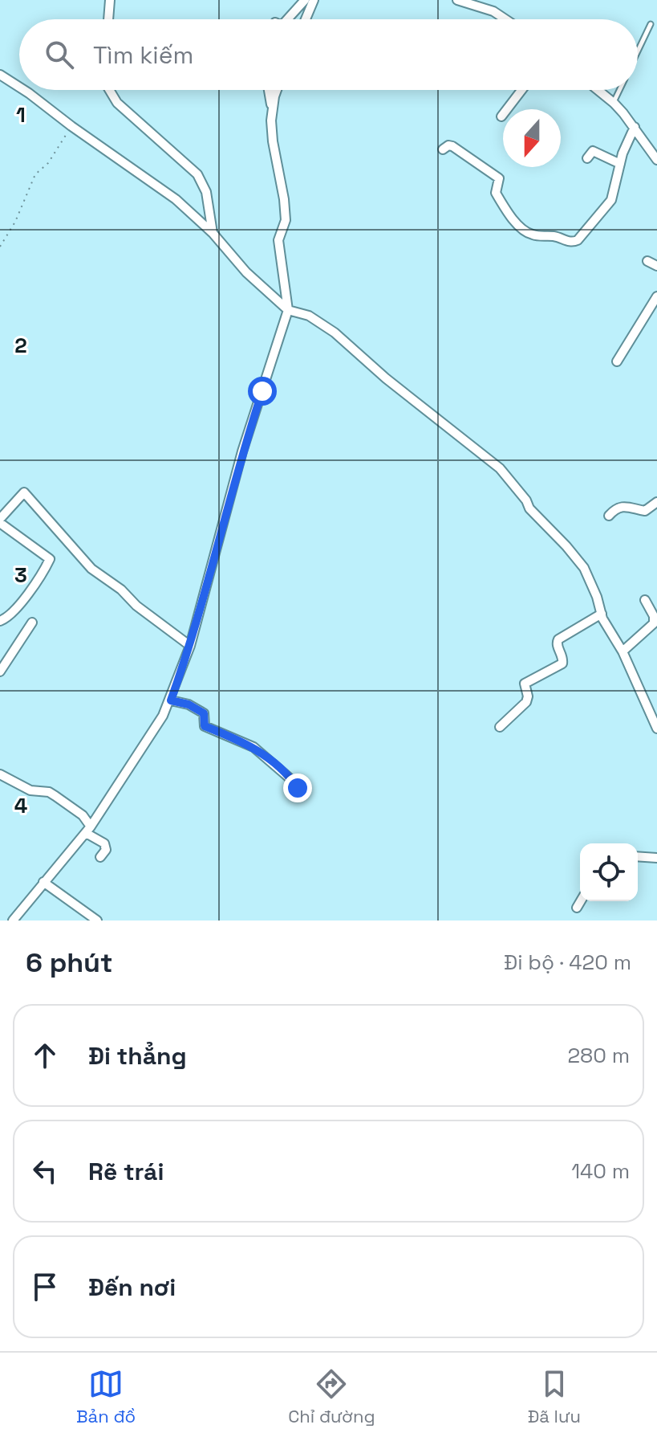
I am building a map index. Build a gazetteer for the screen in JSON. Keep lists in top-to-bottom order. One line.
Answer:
{"north":"bottom","page":{"search":"Tìm kiếm","heading":["6 phút","Đi bộ · 420 m"],"list":[["Đi thẳng","280 m"],["Rẽ trái","140 m"],"Đến nơi"],"nav":["Bản đồ","Chỉ đường","Đã lưu"]},"grid":{"rows":["1","2","3","4"]}}
